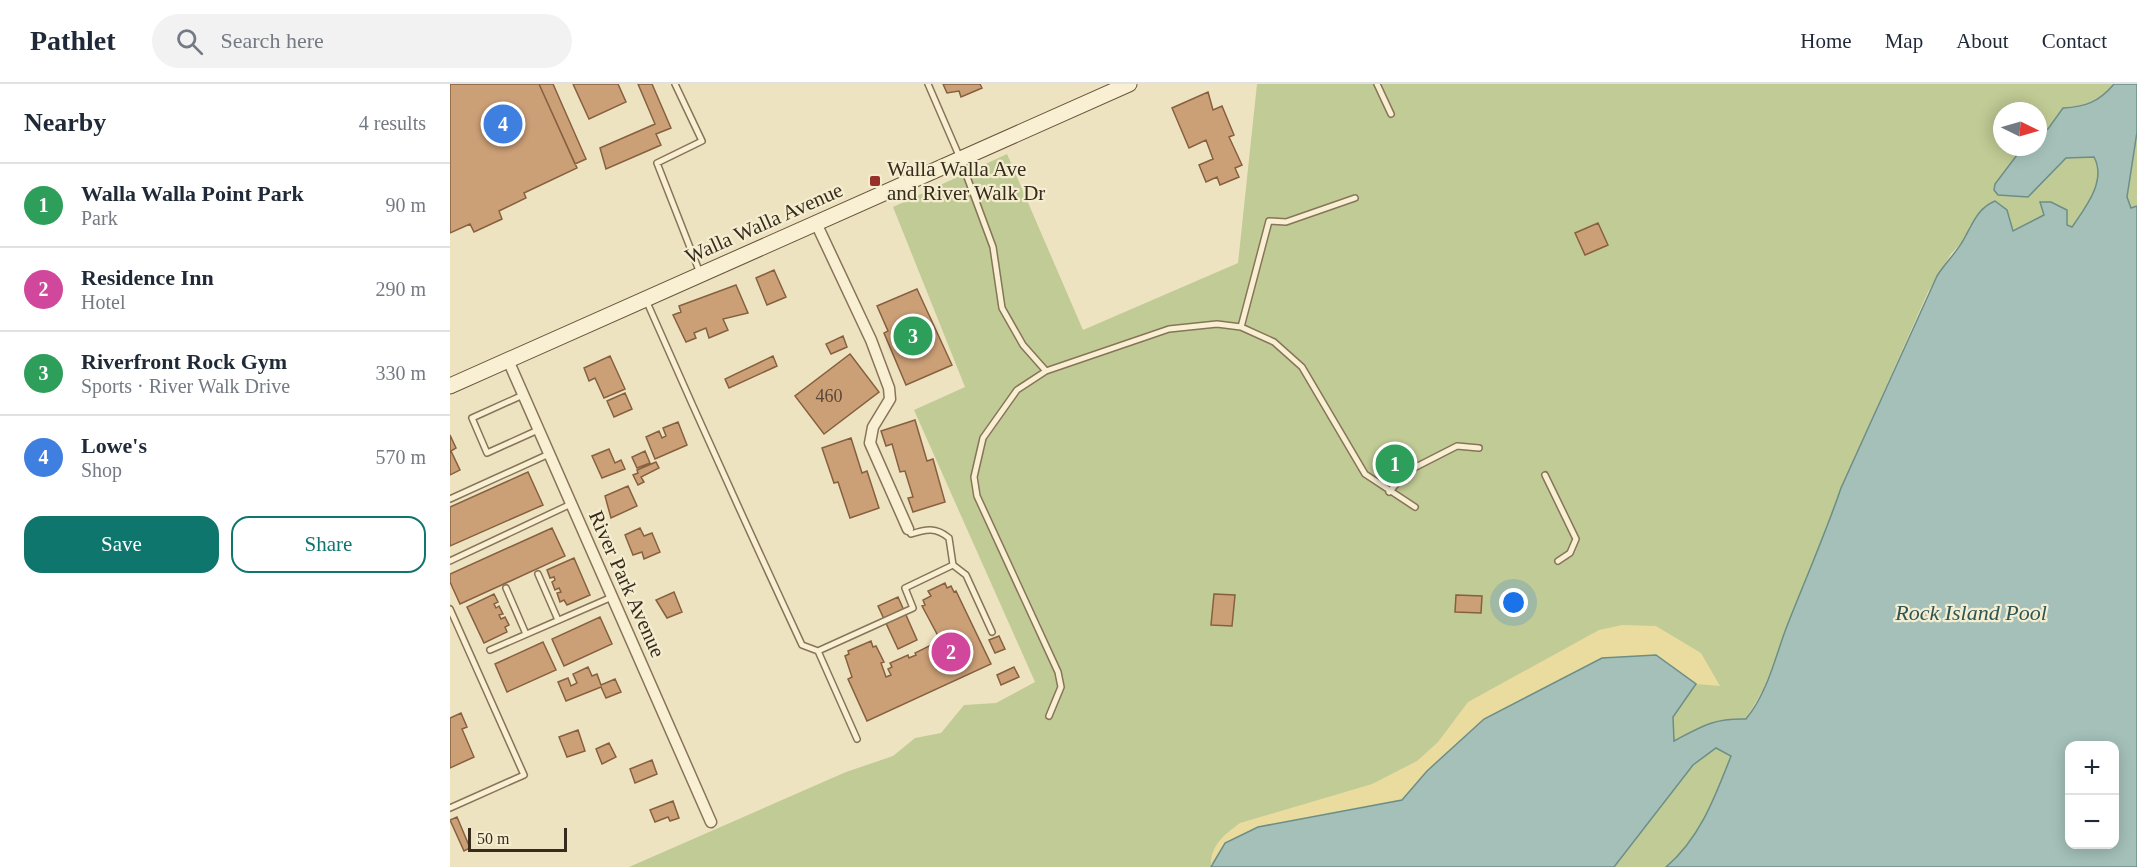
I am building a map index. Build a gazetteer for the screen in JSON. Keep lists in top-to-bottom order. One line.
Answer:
{"streets":{"street":["Walla Walla Avenue","River Park Avenue"]},"crossings":[["Walla Walla Avenue","River Park Avenue"]],"water":["Rock Island Pool"],"places":{"transit":["Walla Walla Ave and River Walk Dr"]},"house_numbers":["460"],"scale_bar":"50 m","north":"right","page":{"header":"Pathlet","search":"Search here","nav":["Home","Map","About","Contact"],"heading":["Nearby","4 results"],"pins":["4","3","1","2"],"list":[{"mark":"1","name":"Walla Walla Point Park","note":"Park","value":"90 m"},{"mark":"2","name":"Residence Inn","note":"Hotel","value":"290 m"},{"mark":"3","name":"Riverfront Rock Gym","note":"Sports · River Walk Drive","value":"330 m"},{"mark":"4","name":"Lowe's","note":"Shop","value":"570 m"}],"buttons":["Save","Share"],"map_buttons":["+","−"],"scale":"50 m"}}
